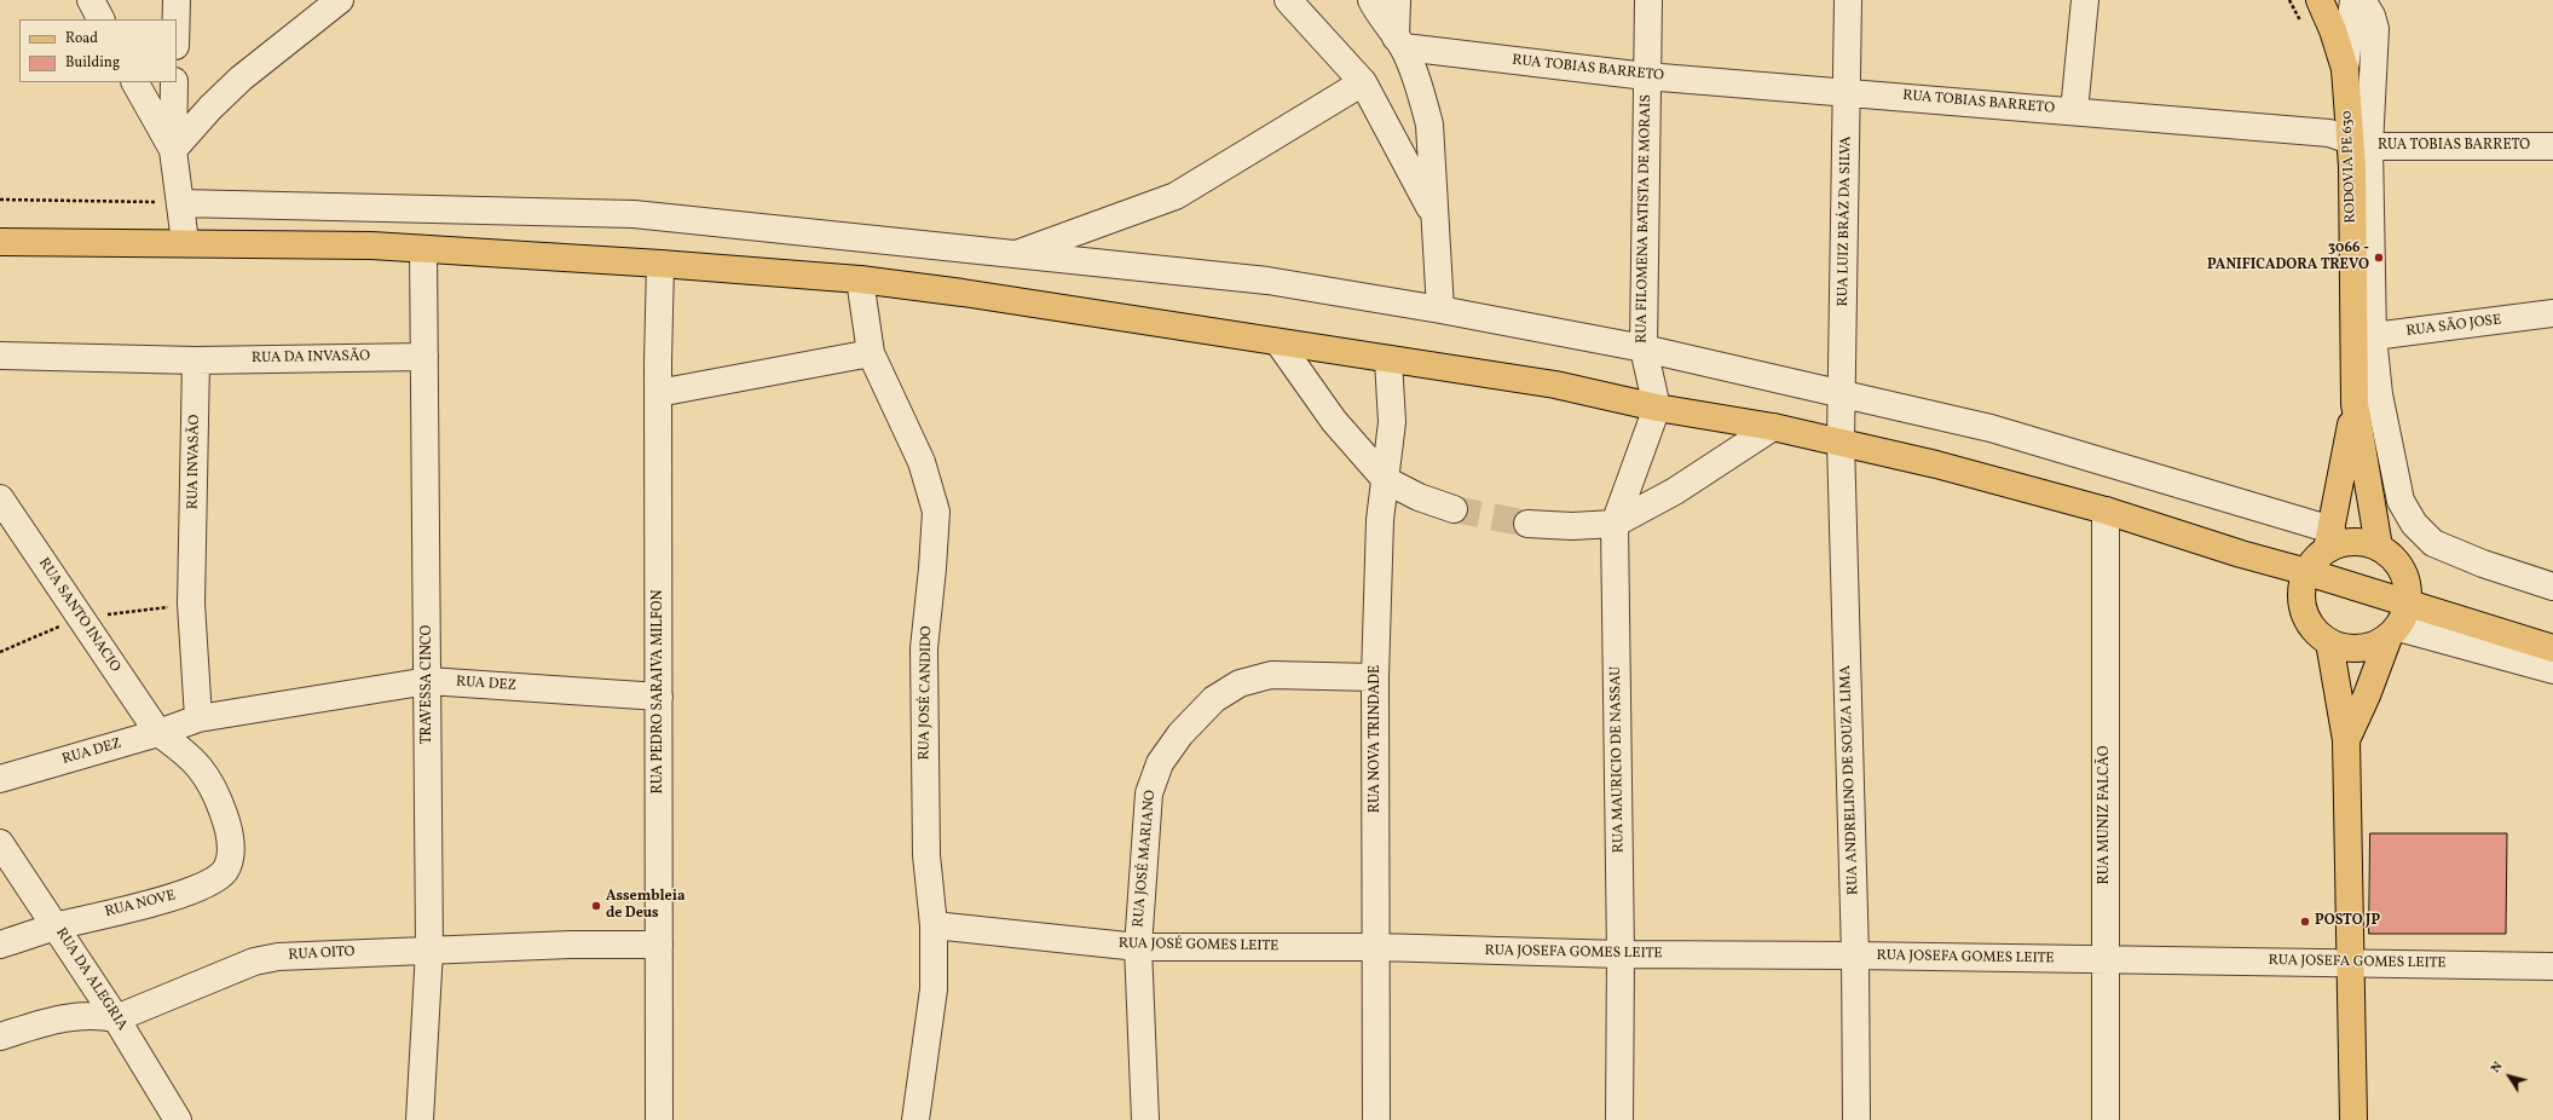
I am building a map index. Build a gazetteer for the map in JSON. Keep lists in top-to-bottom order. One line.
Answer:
{"streets":{"main road":["RODOVIA PE 630"],"street":["RUA TOBIAS BARRETO","RUA FILOMENA BATISTA DE MORAIS","RUA LUIZ BRÁZ DA SILVA","RUA SÃO JOSE","RUA DA INVASÃO","RUA INVASÃO","RUA SANTO INACIO","TRAVESSA CINCO","RUA DEZ","RUA PEDRO SARAIVA MILFON","RUA JOSÉ CANDIDO","RUA NOVA TRINDADE","RUA MAURICIO DE NASSAU","RUA ANDRELINO DE SOUZA LIMA","RUA MUNIZ FALCÃO","RUA JOSÉ MARIANO","RUA NOVE","RUA JOSÉ GOMES LEITE","RUA JOSEFA GOMES LEITE","RUA OITO","RUA DA ALEGRIA"]},"crossings":[["RUA TOBIAS BARRETO","RODOVIA PE 630"],["RUA TOBIAS BARRETO","RUA FILOMENA BATISTA DE MORAIS"],["RUA TOBIAS BARRETO","RUA LUIZ BRÁZ DA SILVA"],["RODOVIA PE 630","RUA SÃO JOSE"],["RUA FILOMENA BATISTA DE MORAIS","RUA MAURICIO DE NASSAU"],["RUA LUIZ BRÁZ DA SILVA","RUA ANDRELINO DE SOUZA LIMA"],["RUA DA INVASÃO","RUA INVASÃO"],["RUA DA INVASÃO","TRAVESSA CINCO"],["RUA INVASÃO","RUA DEZ"],["RUA SANTO INACIO","RUA DEZ"],["RUA SANTO INACIO","RUA NOVE"],["TRAVESSA CINCO","RUA DEZ"],["TRAVESSA CINCO","RUA OITO"],["RUA DEZ","RUA PEDRO SARAIVA MILFON"],["RUA DEZ","RUA NOVE"],["RUA PEDRO SARAIVA MILFON","RUA OITO"],["RUA JOSÉ CANDIDO","RUA JOSÉ GOMES LEITE"],["RUA NOVA TRINDADE","RUA JOSÉ MARIANO"],["RUA NOVA TRINDADE","RUA JOSÉ GOMES LEITE"],["RUA NOVA TRINDADE","RUA JOSEFA GOMES LEITE"],["RUA MAURICIO DE NASSAU","RUA JOSEFA GOMES LEITE"],["RUA ANDRELINO DE SOUZA LIMA","RUA JOSEFA GOMES LEITE"],["RUA MUNIZ FALCÃO","RUA JOSEFA GOMES LEITE"],["RUA JOSÉ MARIANO","RUA JOSÉ GOMES LEITE"],["RUA NOVE","RUA DA ALEGRIA"],["RUA JOSÉ GOMES LEITE","RUA JOSEFA GOMES LEITE"],["RUA OITO","RUA DA ALEGRIA"]],"places":["3066 - PANIFICADORA TREVO","Assembleia de Deus","POSTO JP"],"legend":["Road","Building"],"north":"top left"}
